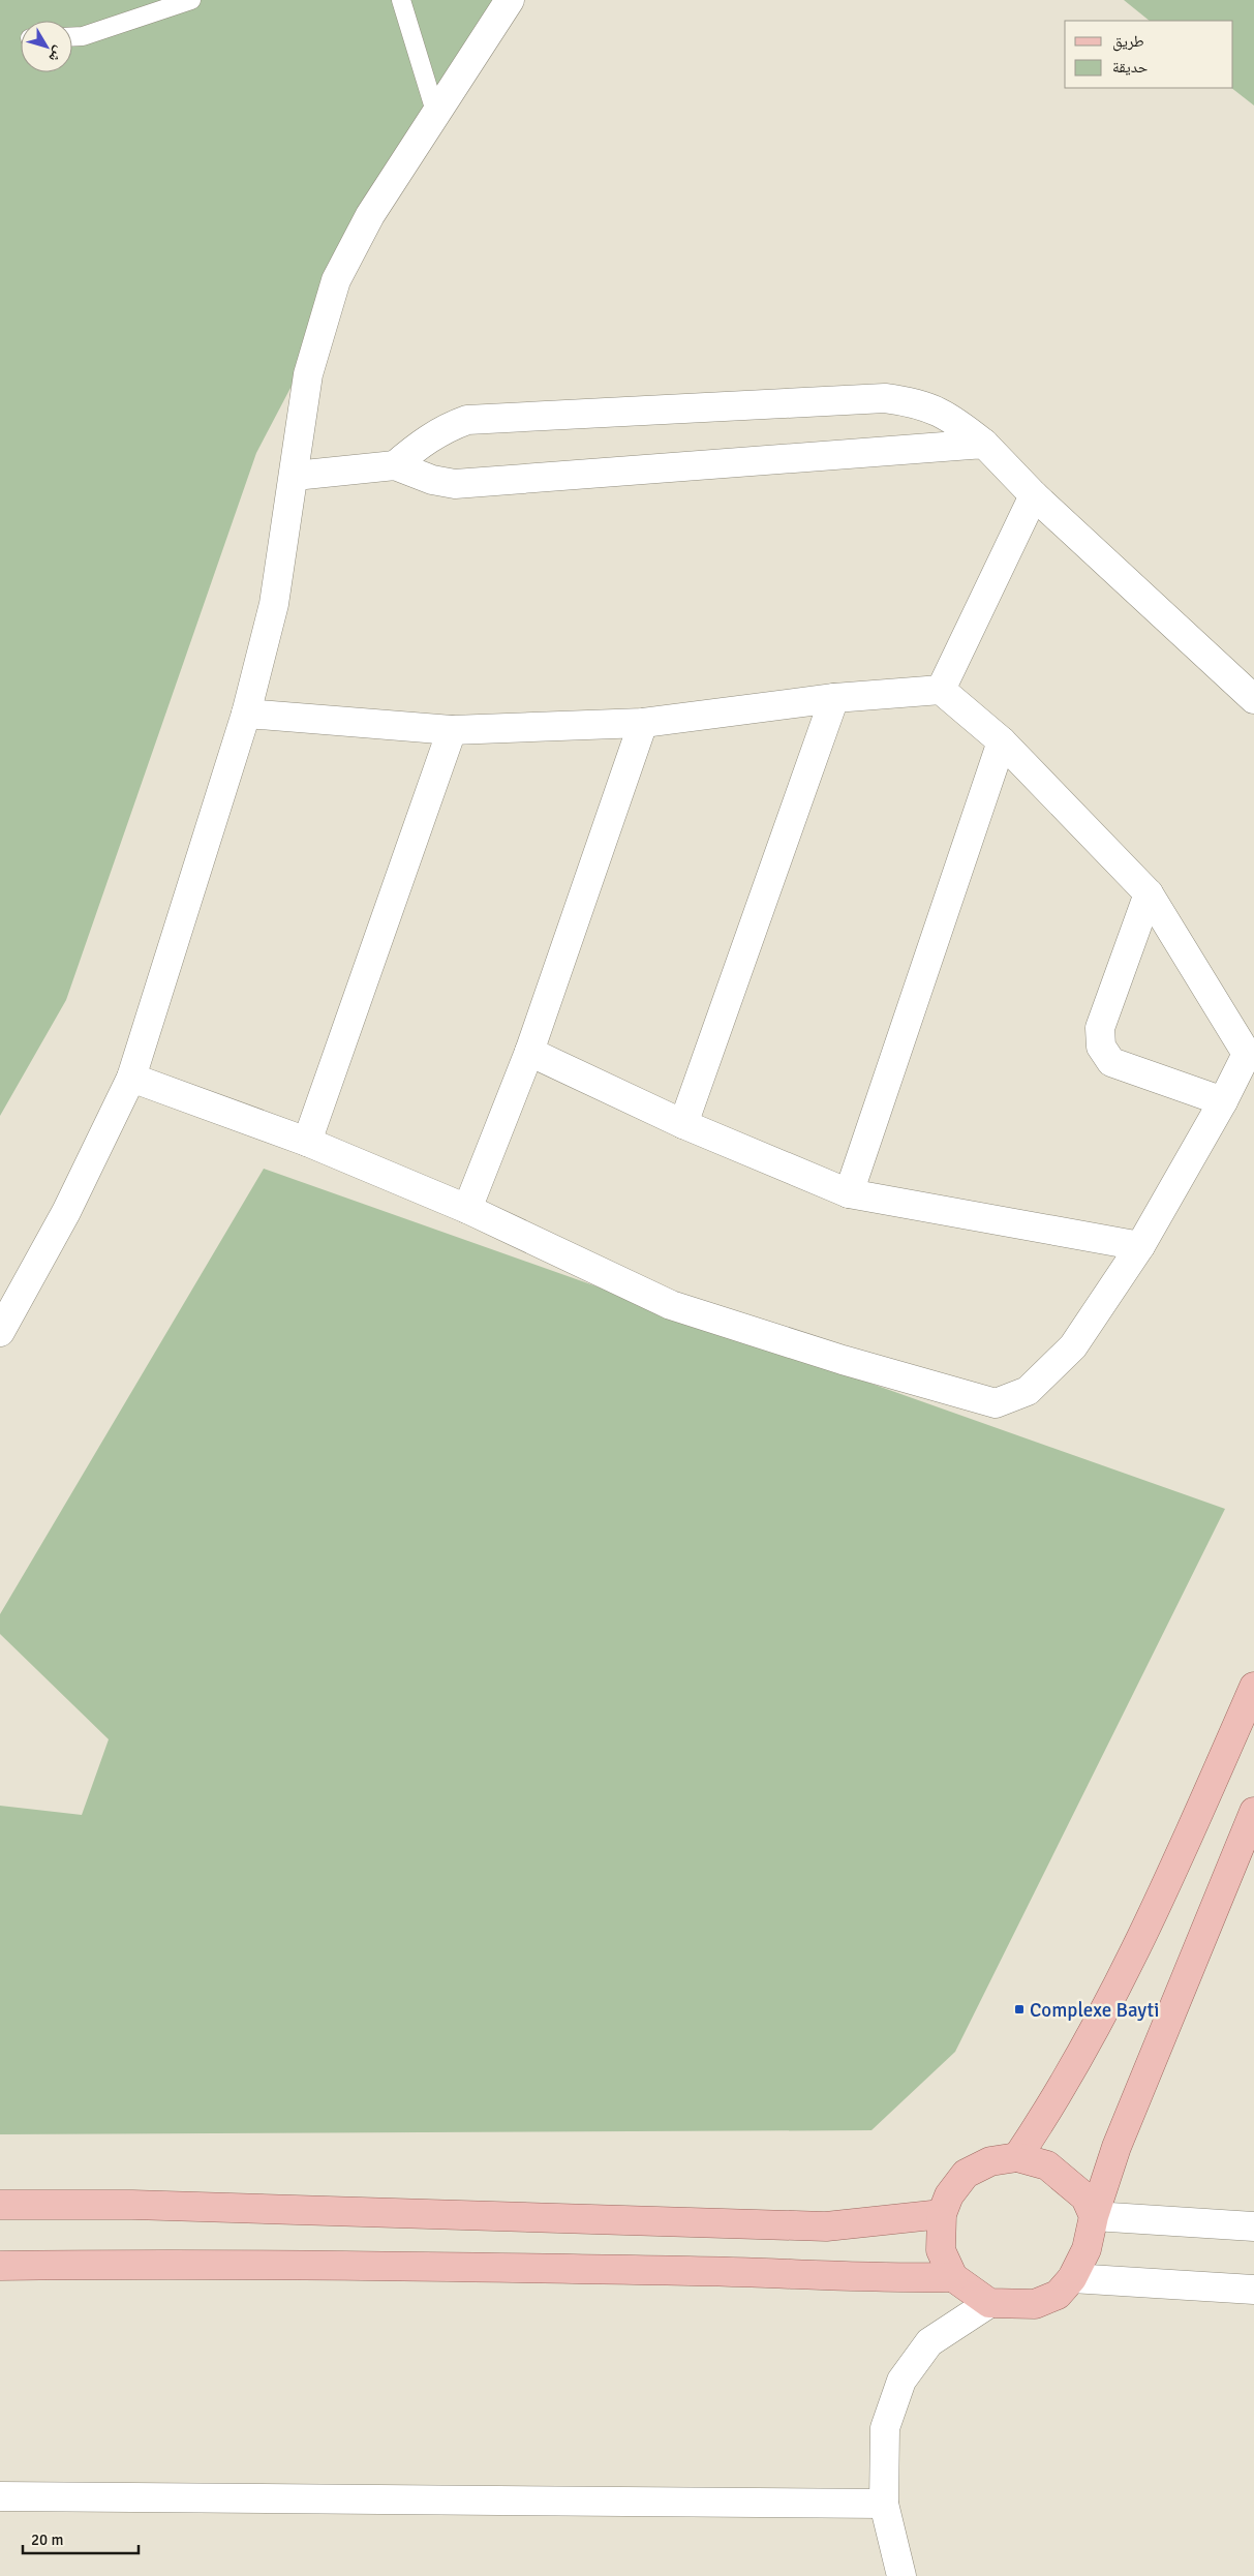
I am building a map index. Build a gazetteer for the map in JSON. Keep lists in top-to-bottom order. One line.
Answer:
{"places":{"transit":["Complexe Bayti"]},"legend":["طريق","حديقة"],"scale_bar":"20 m","north":"bottom right"}
